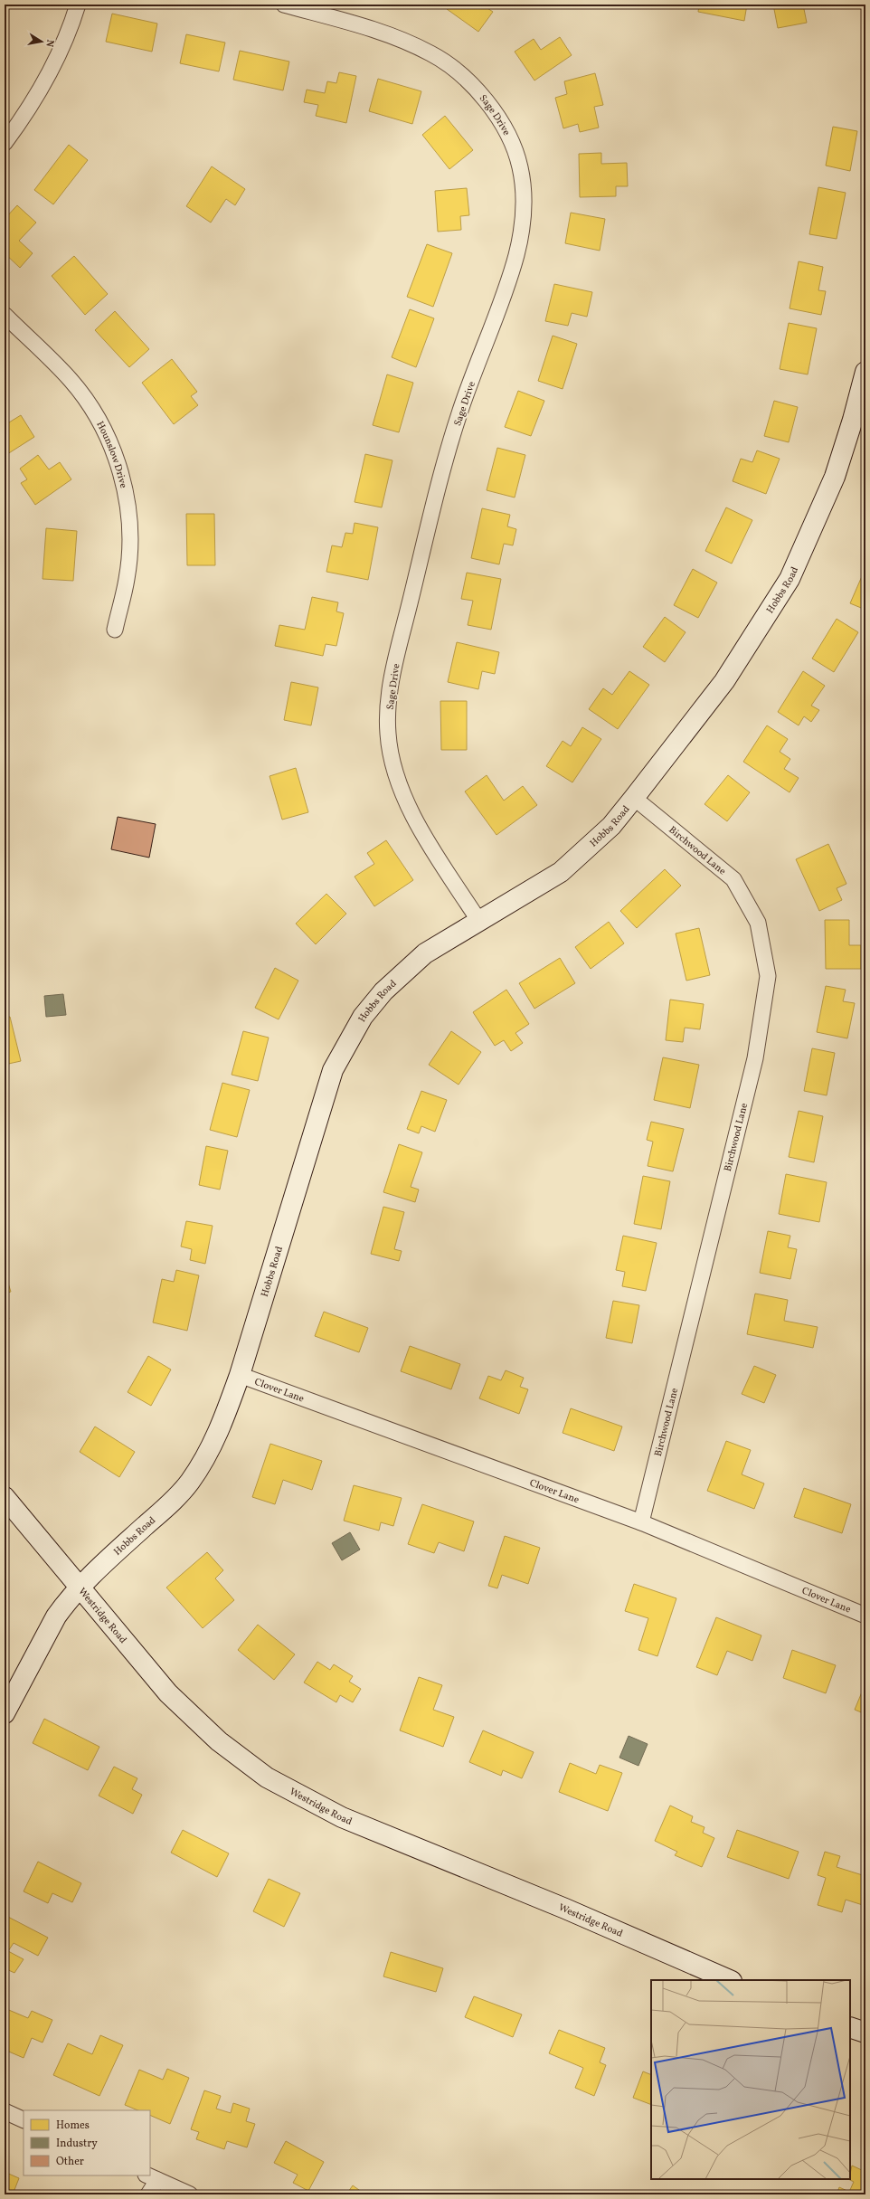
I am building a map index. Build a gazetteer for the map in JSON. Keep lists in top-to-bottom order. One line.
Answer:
{"streets":{"street":["Sage Drive","Hounslow Drive","Hobbs Road","Birchwood Lane","Clover Lane","Westridge Road"]},"crossings":[["Sage Drive","Hobbs Road"],["Hobbs Road","Birchwood Lane"],["Hobbs Road","Clover Lane"],["Hobbs Road","Westridge Road"],["Birchwood Lane","Clover Lane"]],"legend":["Homes","Industry","Other"],"north":"right"}
